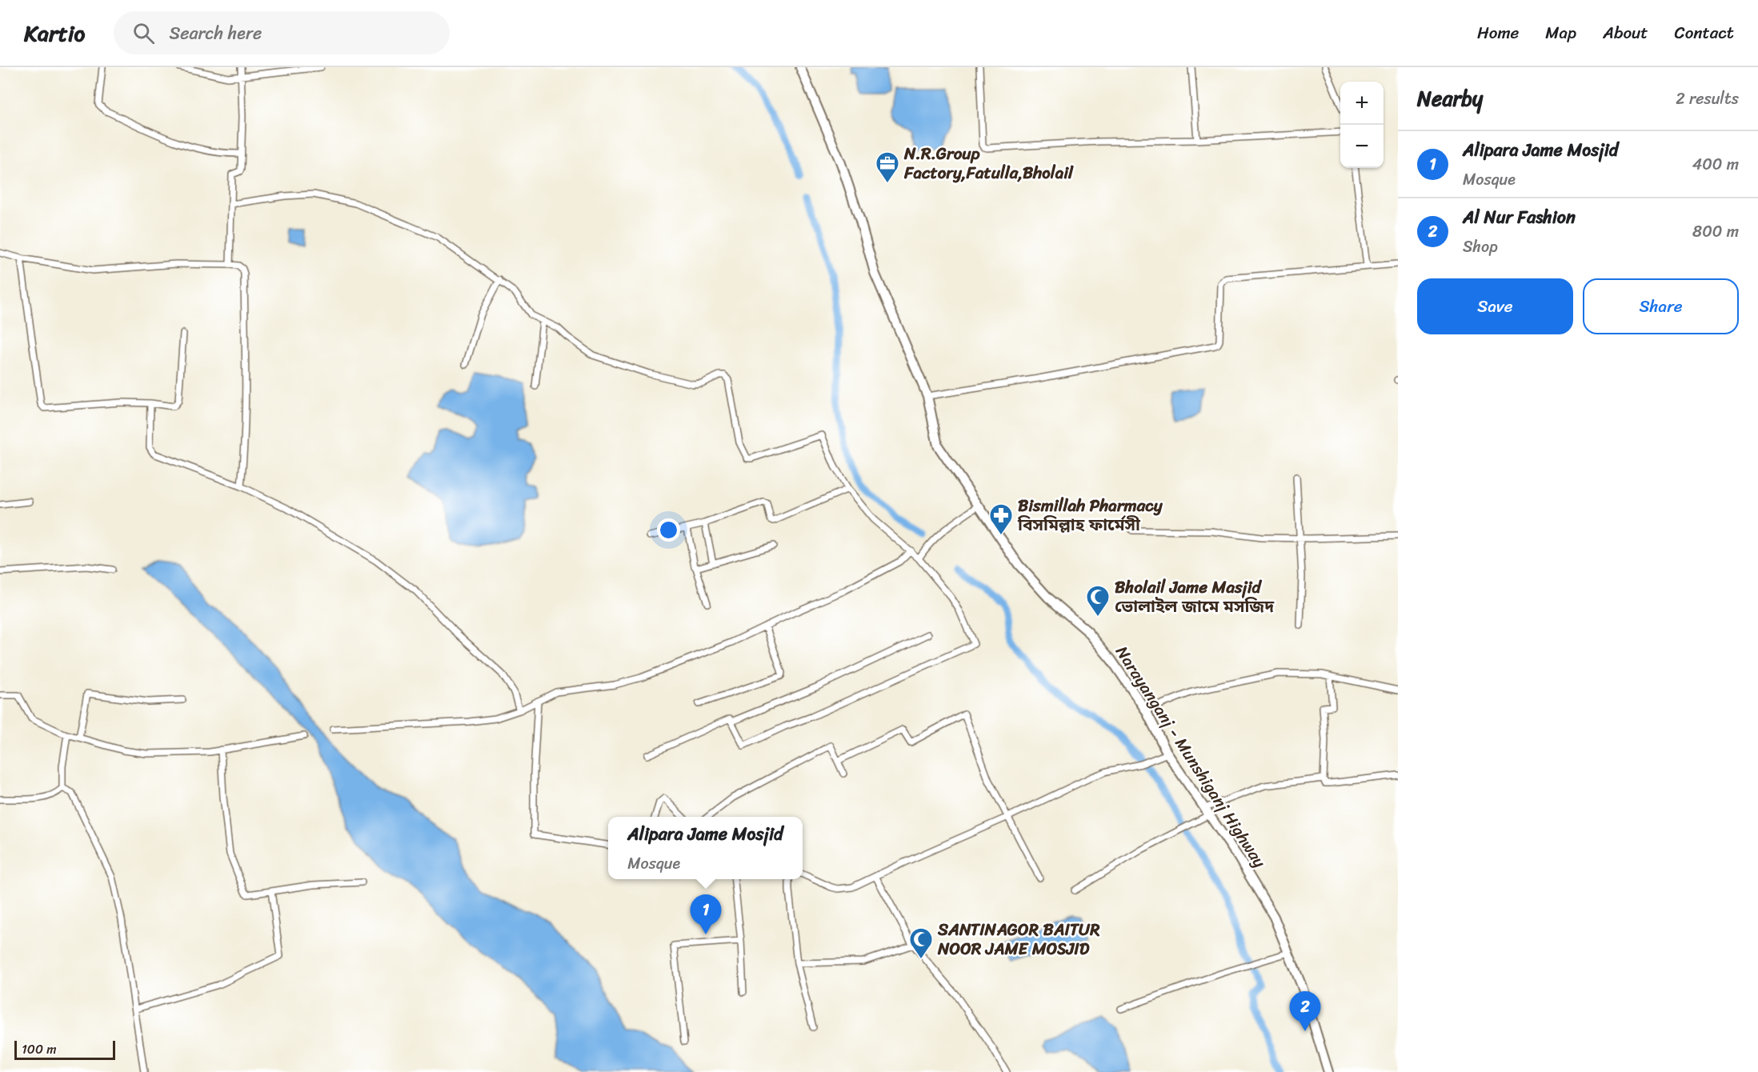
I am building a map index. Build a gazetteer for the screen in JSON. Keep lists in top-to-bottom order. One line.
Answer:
{"streets":{"main road":["Narayanganj - Munshiganj Highway"]},"places":{"office":["N.R.Group Factory,Fatulla,Bholail"],"pharmacy":["Bismillah Pharmacy বিসমিল্লাহ ফার্মেসী"],"mosque":["Bholail Jame Masjid ভোলাইল জামে মসজিদ","SANTINAGOR BAITUR NOOR JAME MOSJID"]},"scale_bar":"100 m","page":{"header":"Kartio","search":"Search here","nav":["Home","Map","About","Contact"],"heading":["Nearby","2 results"],"map_buttons":["+","−"],"list":[{"mark":"1","name":"Alipara Jame Mosjid","note":"Mosque","value":"400 m"},{"mark":"2","name":"Al Nur Fashion","note":"Shop","value":"800 m"}],"buttons":["Save","Share"],"popup":["Alipara Jame Mosjid","Mosque"],"pins":["1","2"],"scale":"100 m"}}
